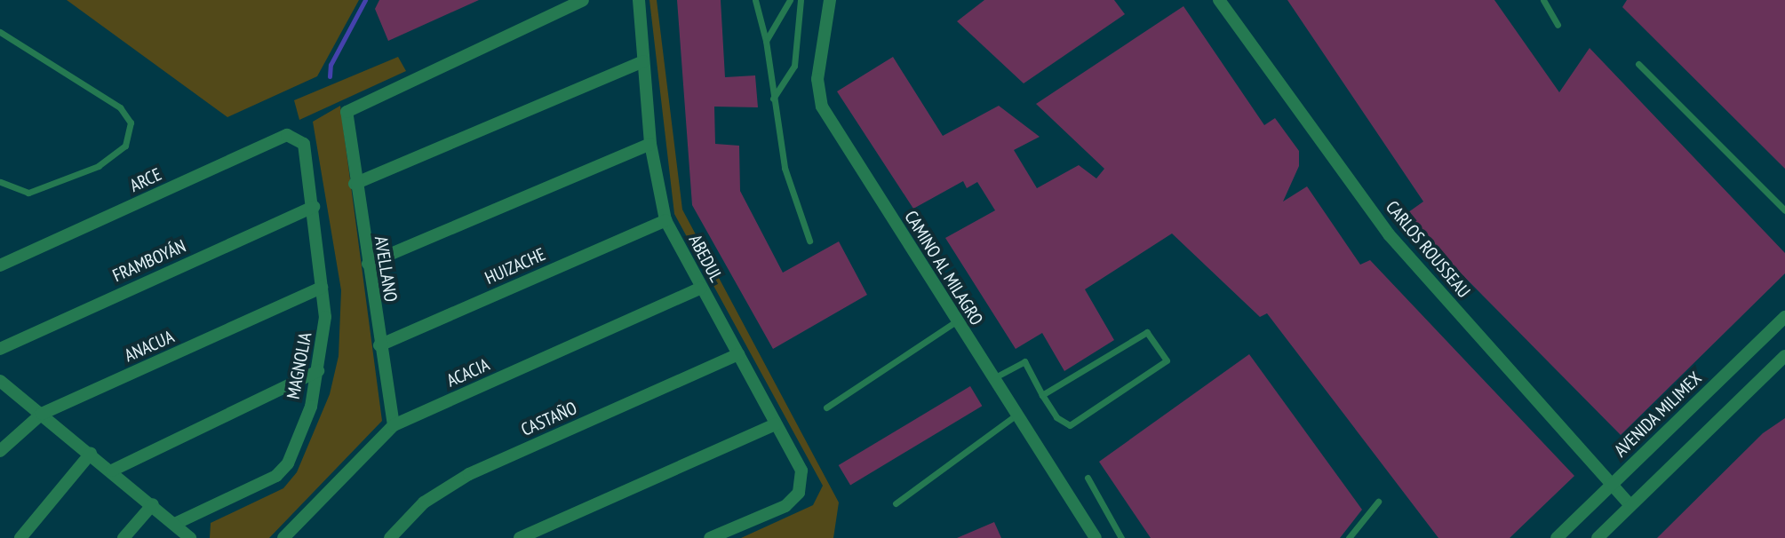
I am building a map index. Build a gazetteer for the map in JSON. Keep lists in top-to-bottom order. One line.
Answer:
{"streets":{"street":["ARCE","CARLOS ROUSSEAU","ABEDUL","FRAMBOYÁN","HUIZACHE","CAMINO AL MILAGRO","AVELLANO","ANACUA","MAGNOLIA","ACACIA","AVENIDA MILIMEX","CASTAÑO"]},"crossings":[["ARCE","MAGNOLIA"],["CARLOS ROUSSEAU","AVENIDA MILIMEX"],["ABEDUL","HUIZACHE"],["ABEDUL","ACACIA"],["ABEDUL","CASTAÑO"],["FRAMBOYÁN","MAGNOLIA"],["HUIZACHE","AVELLANO"],["AVELLANO","ACACIA"],["ANACUA","MAGNOLIA"]]}
